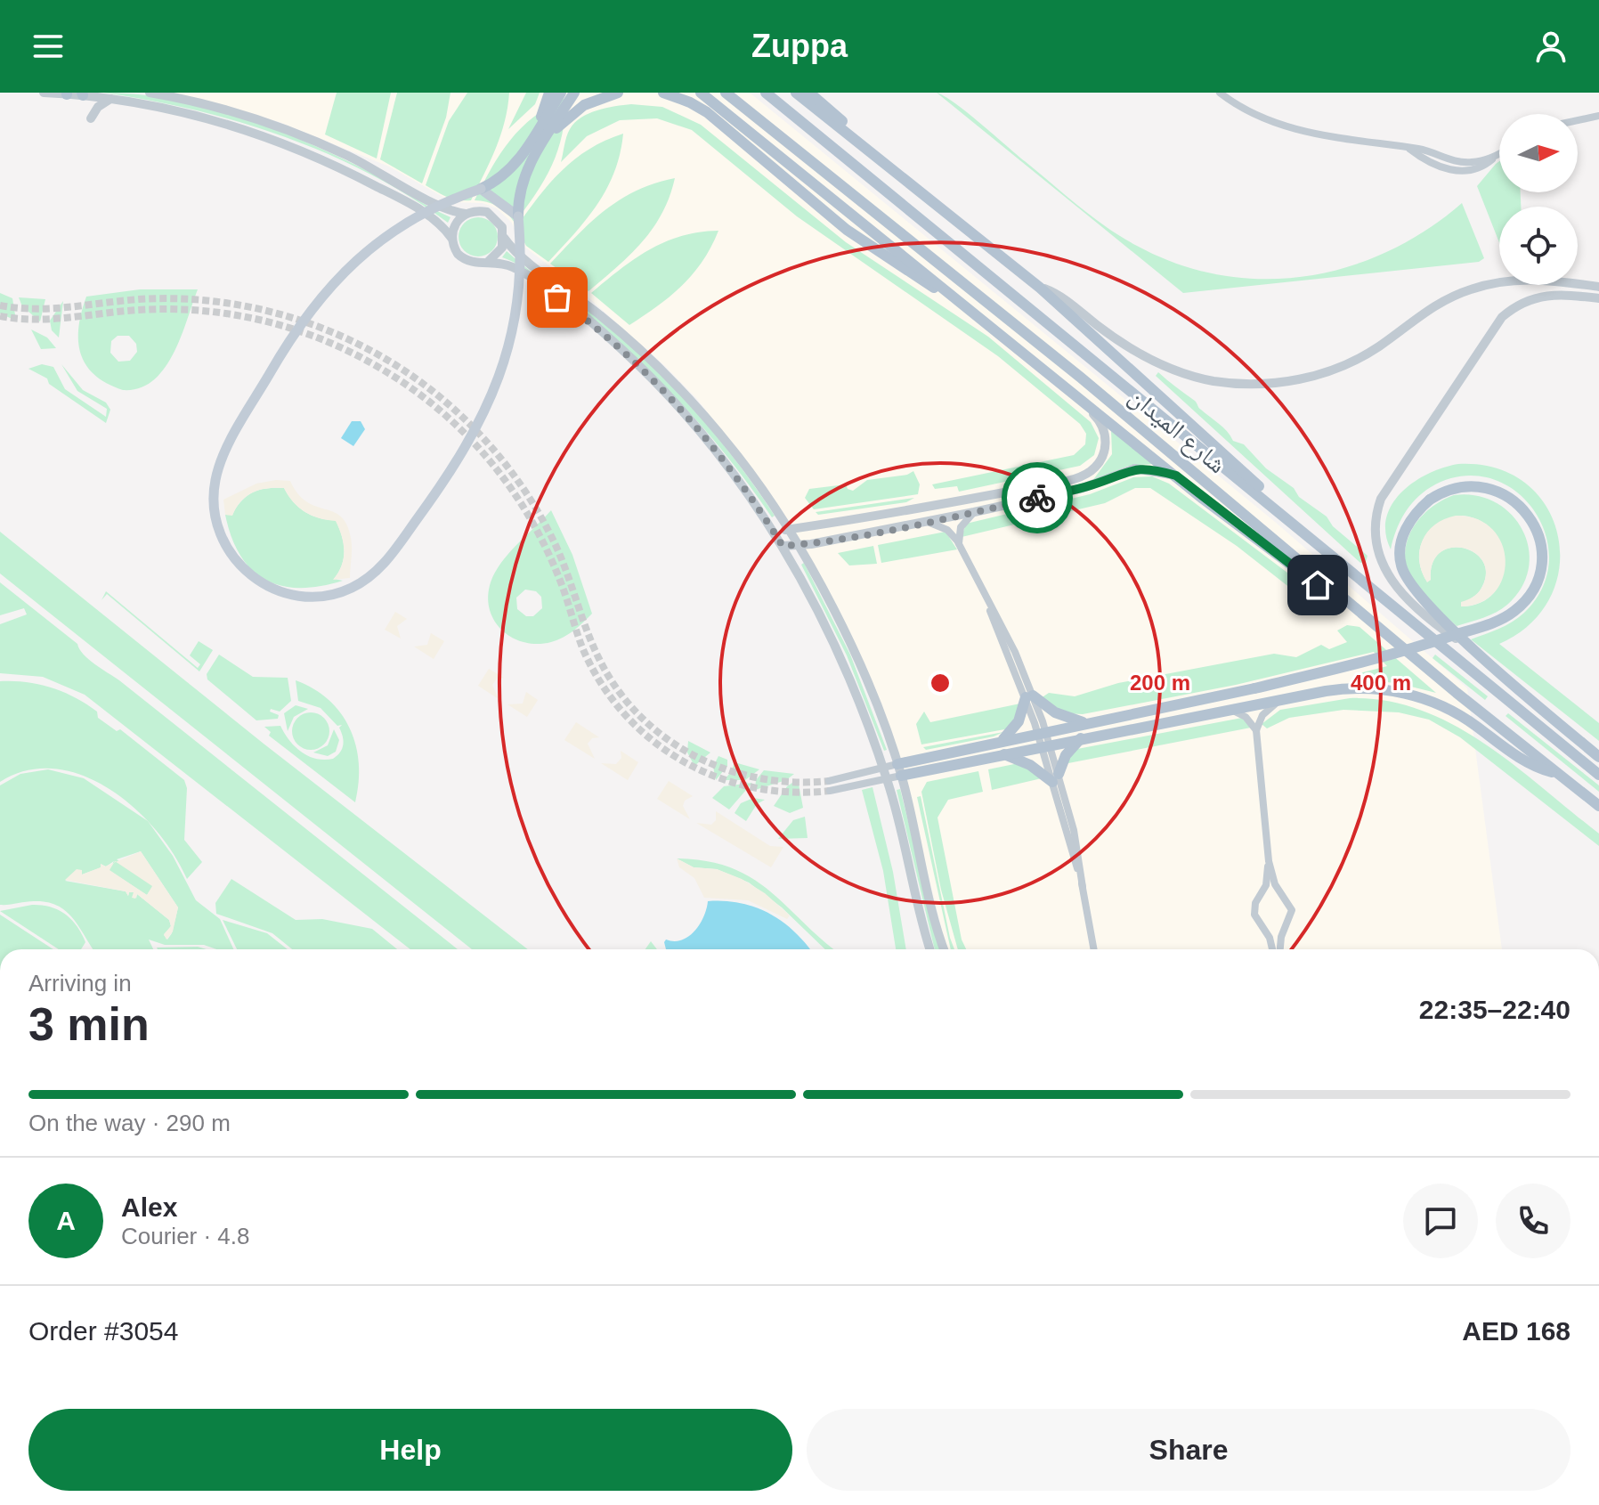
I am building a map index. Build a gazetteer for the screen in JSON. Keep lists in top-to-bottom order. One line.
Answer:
{"streets":{"main road":["شارع الميدان"]},"north":"right","page":{"header":"Zuppa","heading":["3 min","Arriving in","22:35–22:40"],"panel":["Alex","Courier · 4.8","Order #3054","AED 168"],"bar":"On the way · 290 m","round":"A","buttons":["Help","Share"]},"rings":["200 m","400 m"]}
